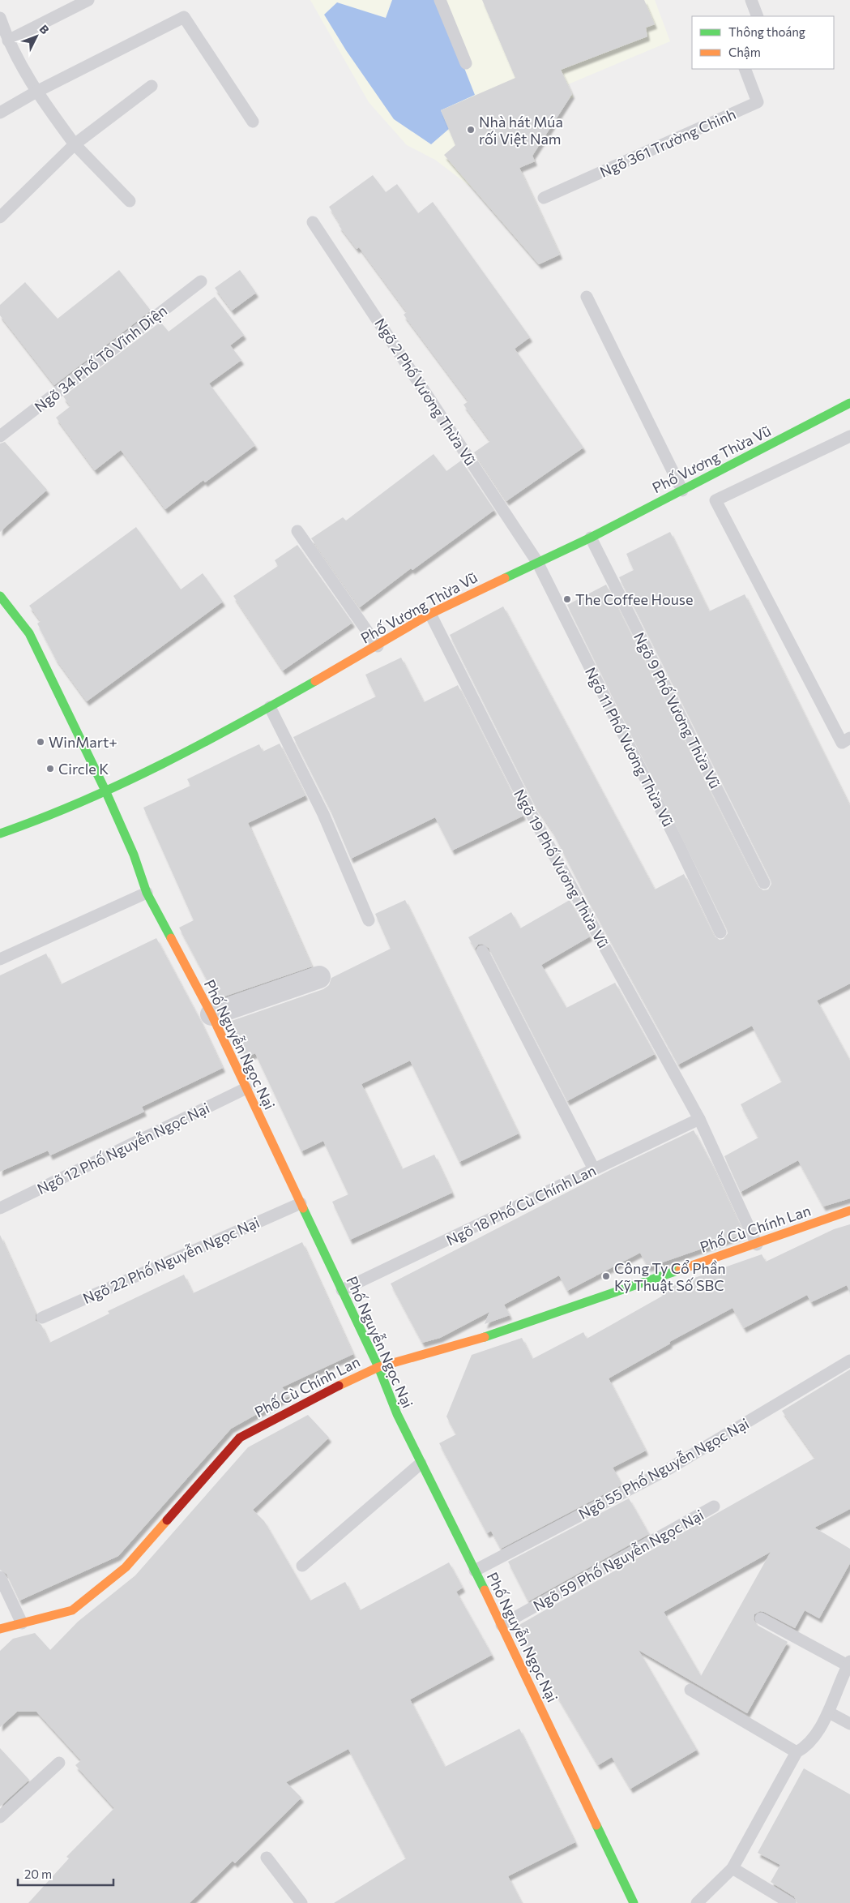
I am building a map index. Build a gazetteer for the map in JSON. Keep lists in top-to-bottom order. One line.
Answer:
{"streets":{"street":["Phố Vương Thừa Vũ","Phố Nguyễn Ngọc Nại","Phố Cù Chính Lan"],"lane":["Ngõ 361 Trường Chinh","Ngõ 34 Phố Tô Vĩnh Diện","Ngõ 2 Phố Vương Thừa Vũ","Ngõ 9 Phố Vương Thừa Vũ","Ngõ 11 Phố Vương Thừa Vũ","Ngõ 19 Phố Vương Thừa Vũ","Ngõ 12 Phố Nguyễn Ngọc Nại","Ngõ 18 Phố Cù Chính Lan","Ngõ 22 Phố Nguyễn Ngọc Nại","Ngõ 55 Phố Nguyễn Ngọc Nại","Ngõ 59 Phố Nguyễn Ngọc Nại"]},"crossings":[["Ngõ 2 Phố Vương Thừa Vũ","Phố Vương Thừa Vũ"],["Ngõ 2 Phố Vương Thừa Vũ","Ngõ 11 Phố Vương Thừa Vũ"],["Phố Vương Thừa Vũ","Ngõ 9 Phố Vương Thừa Vũ"],["Phố Vương Thừa Vũ","Ngõ 11 Phố Vương Thừa Vũ"],["Phố Vương Thừa Vũ","Ngõ 19 Phố Vương Thừa Vũ"],["Phố Vương Thừa Vũ","Phố Nguyễn Ngọc Nại"],["Ngõ 19 Phố Vương Thừa Vũ","Ngõ 18 Phố Cù Chính Lan"],["Ngõ 19 Phố Vương Thừa Vũ","Phố Cù Chính Lan"],["Phố Nguyễn Ngọc Nại","Ngõ 12 Phố Nguyễn Ngọc Nại"],["Phố Nguyễn Ngọc Nại","Ngõ 18 Phố Cù Chính Lan"],["Phố Nguyễn Ngọc Nại","Phố Cù Chính Lan"],["Phố Nguyễn Ngọc Nại","Ngõ 22 Phố Nguyễn Ngọc Nại"],["Phố Nguyễn Ngọc Nại","Ngõ 55 Phố Nguyễn Ngọc Nại"],["Phố Nguyễn Ngọc Nại","Ngõ 59 Phố Nguyễn Ngọc Nại"]],"places":["Nhà hát Múa rối Việt Nam","The Coffee House","WinMart+","Circle K","Công Ty Cổ Phần Kỹ Thuật Số SBC"],"legend":["Thông thoáng","Chậm"],"scale_bar":"20 m","north":"top right"}
